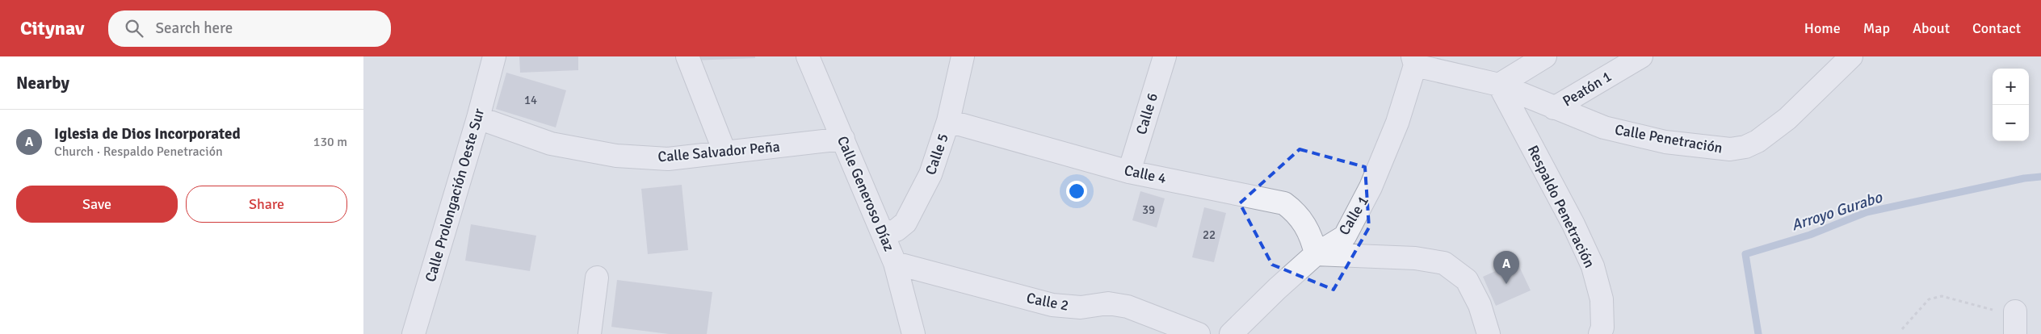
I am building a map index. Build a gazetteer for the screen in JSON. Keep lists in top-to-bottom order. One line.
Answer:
{"streets":{"street":["Peatón 1","Calle 6","Calle Penetración","Calle Salvador Peña","Calle 5","Calle 4","Calle Generoso Díaz","Calle Prolongación Oeste Sur","Respaldo Penetración","Calle 1","Calle 2"]},"crossings":[["Peatón 1","Calle Penetración"],["Calle 6","Calle 4"],["Calle Penetración","Respaldo Penetración"],["Calle Penetración","Calle 1"],["Calle Salvador Peña","Calle Generoso Díaz"],["Calle Salvador Peña","Calle Prolongación Oeste Sur"],["Calle 5","Calle 4"],["Calle 5","Calle Generoso Díaz"],["Calle 4","Calle 1"],["Calle Generoso Díaz","Calle 2"]],"water":["Arroyo Gurabo"],"house_numbers":["14","39","22"],"page":{"header":"Citynav","search":"Search here","nav":["Home","Map","About","Contact"],"heading":"Nearby","map_buttons":["+","−"],"list":[{"mark":"A","name":"Iglesia de Dios Incorporated","note":"Church · Respaldo Penetración","value":"130 m"}],"buttons":["Save","Share"],"pins":"A"}}
